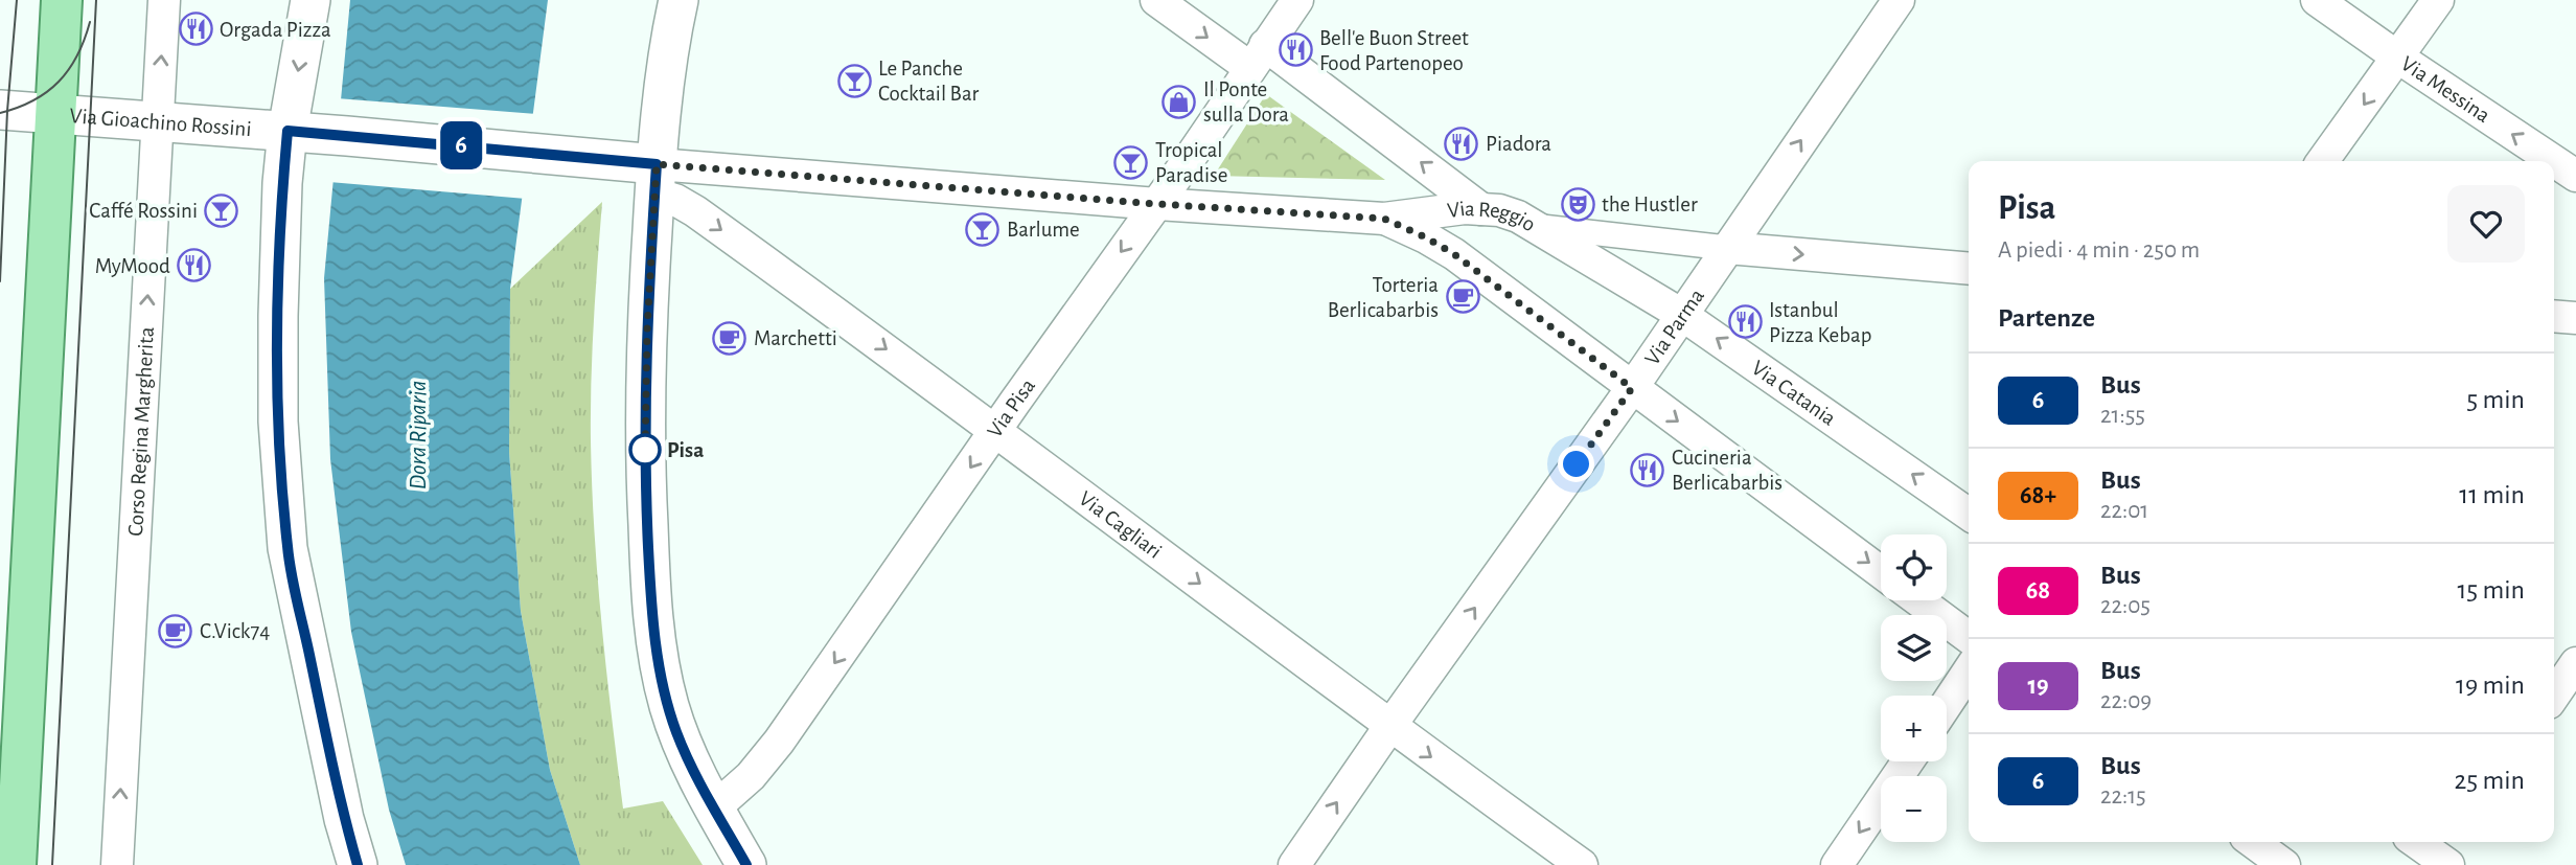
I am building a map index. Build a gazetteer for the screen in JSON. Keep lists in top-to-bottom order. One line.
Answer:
{"streets":{"street":["Via Messina","Via Gioachino Rossini","Via Reggio","Via Parma","Via Catania","Via Pisa","Corso Regina Margherita","Via Cagliari"]},"crossings":[["Via Gioachino Rossini","Via Reggio"],["Via Gioachino Rossini","Corso Regina Margherita"],["Via Gioachino Rossini","Via Cagliari"],["Via Reggio","Via Parma"],["Via Reggio","Via Catania"],["Via Reggio","Via Pisa"],["Via Reggio","Via Cagliari"],["Via Parma","Via Catania"],["Via Parma","Via Cagliari"],["Via Pisa","Via Cagliari"]],"one_way":["Via Messina","Via Parma","Via Pisa","Via Cagliari"],"water":["Dora Riparia"],"places":{"restaurant":["Orgada Pizza","Bell'e Buon Street Food Partenopeo","Piadora","MyMood","Istanbul Pizza Kebap","Cucineria Berlicabarbis"],"bar":["Le Panche Cocktail Bar","Tropical Paradise","Caffé Rossini","Barlume"],"shop":["Il Ponte sulla Dora"],"theatre":["the Hustler"],"cafe":["Torteria Berlicabarbis","Marchetti","C.Vick74"],"other":["Pisa"]},"lines":["bus line 6"],"page":{"on_map":"6","heading":[["Pisa","A piedi · 4 min · 250 m"],"Partenze"],"list":[{"mark":"6","name":"Bus","note":"21:55","value":"5 min"},{"mark":"68+","name":"Bus","note":"22:01","value":"11 min"},{"mark":"68","name":"Bus","note":"22:05","value":"15 min"},{"mark":"19","name":"Bus","note":"22:09","value":"19 min"},{"mark":"6","name":"Bus","note":"22:15","value":"25 min"}],"map_buttons":["+","−"]}}
